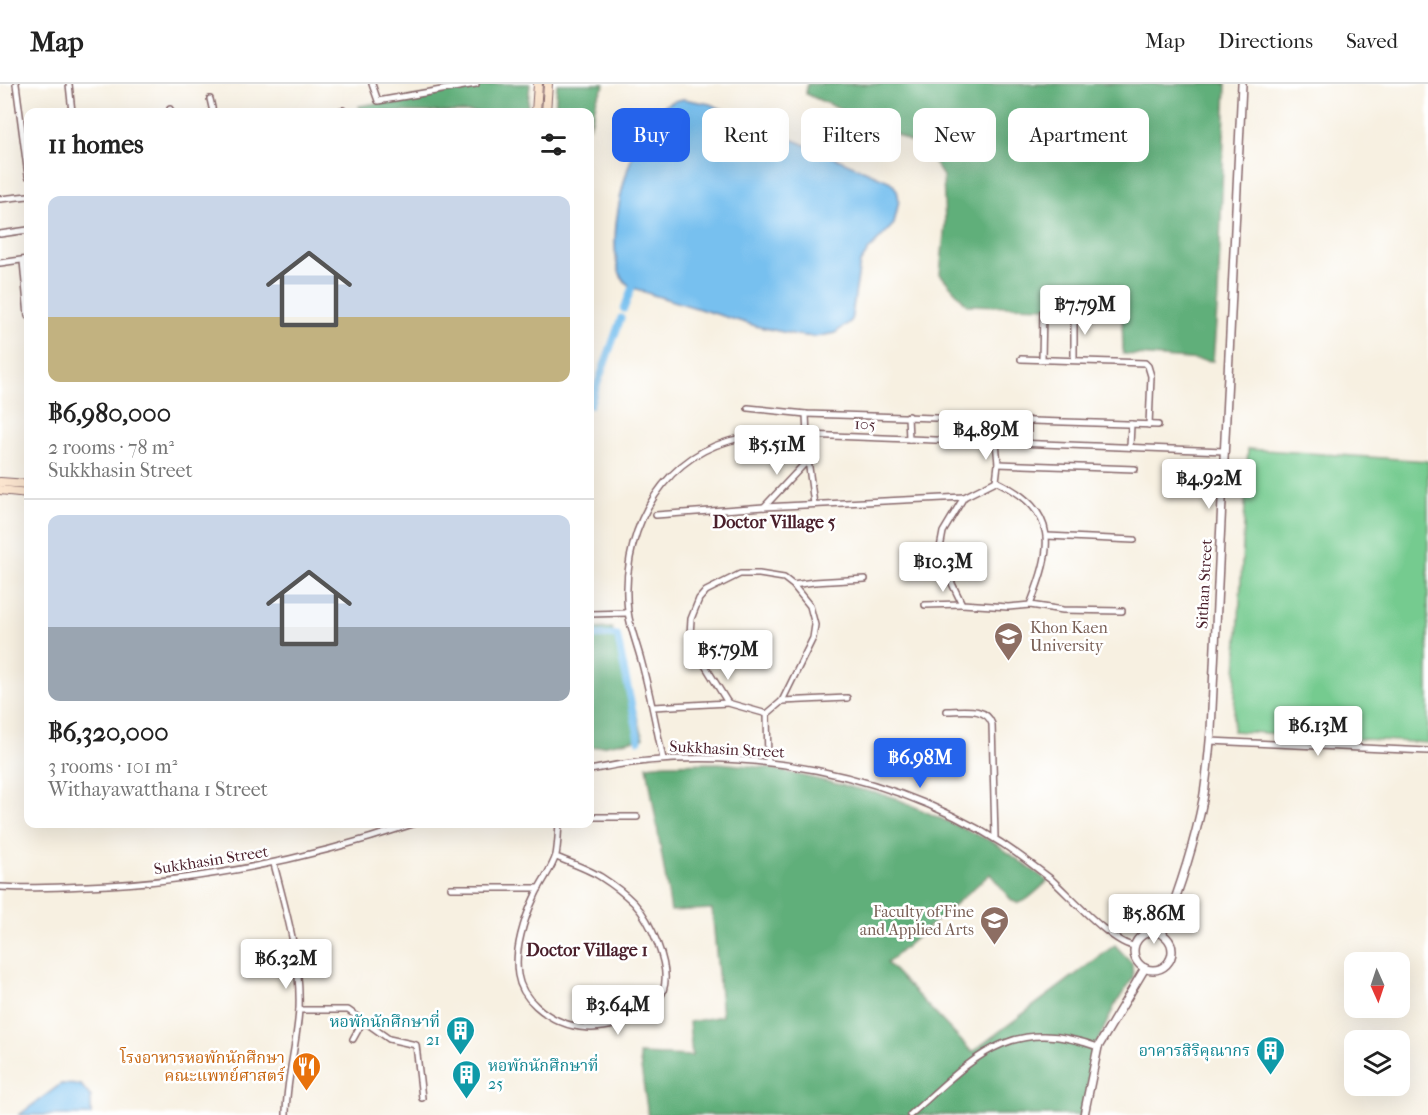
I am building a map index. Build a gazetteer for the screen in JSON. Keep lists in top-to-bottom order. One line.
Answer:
{"streets":{"street":["105","Sithan Street","Sukkhasin Street"]},"crossings":[["105","Sithan Street"],["105","Sukkhasin Street"],["Sithan Street","Sukkhasin Street"]],"districts":["Doctor Village 5","Doctor Village 1"],"places":{"school or university":["Khon Kaen University","Faculty of Fine and Applied Arts"],"building":["หอพักนักศึกษาที่ 21","อาคารสิริคุณากร","หอพักนักศึกษาที่ 25"],"restaurant":["โรงอาหารหอพักนักศึกษา คณะแพทย์ศาสตร์"]},"north":"bottom","page":{"header":"Map","nav":["Map","Directions","Saved"],"chip":["Buy","Rent","Filters","New","Apartment"],"heading":"11 homes","list":[{"name":"฿6,980,000","note":"2 rooms · 78 m² · Sukkhasin Street"},{"name":"฿6,320,000","note":"3 rooms · 101 m² · Withayawatthana 1 Street"}],"price":["฿7.79M","฿4.89M","฿5.51M","฿4.92M","฿10.3M","฿5.79M","฿6.13M","฿6.98M","฿5.86M","฿6.32M","฿3.64M"]}}
